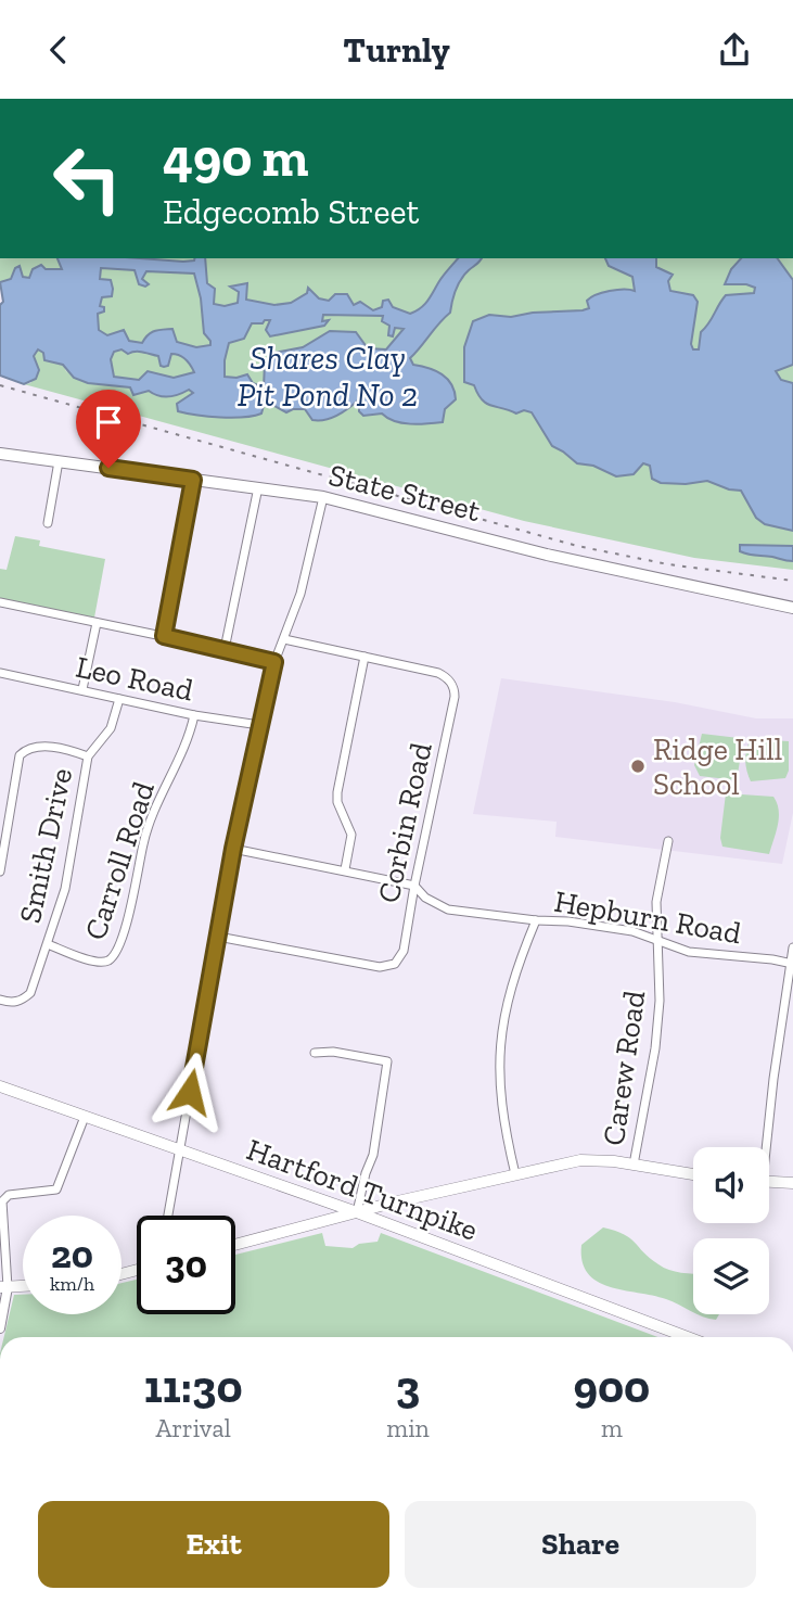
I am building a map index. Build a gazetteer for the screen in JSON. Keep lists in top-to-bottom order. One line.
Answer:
{"streets":{"main road":["State Street","Hartford Turnpike"],"street":["Leo Road","Corbin Road","Smith Drive","Carroll Road","Hepburn Road","Carew Road"]},"crossings":[["Leo Road","Smith Drive"],["Leo Road","Carroll Road"],["Corbin Road","Hepburn Road"],["Smith Drive","Carroll Road"],["Hepburn Road","Carew Road"]],"water":["Shares Clay Pit Pond No 2"],"places":["Ridge Hill School"],"page":{"header":"Turnly","turn":["490 m","Edgecomb Street"],"speed":"20 km/h","limit":"30","eta":["11:30","Arrival","3","min","900","m"],"buttons":["Exit","Share"]}}
